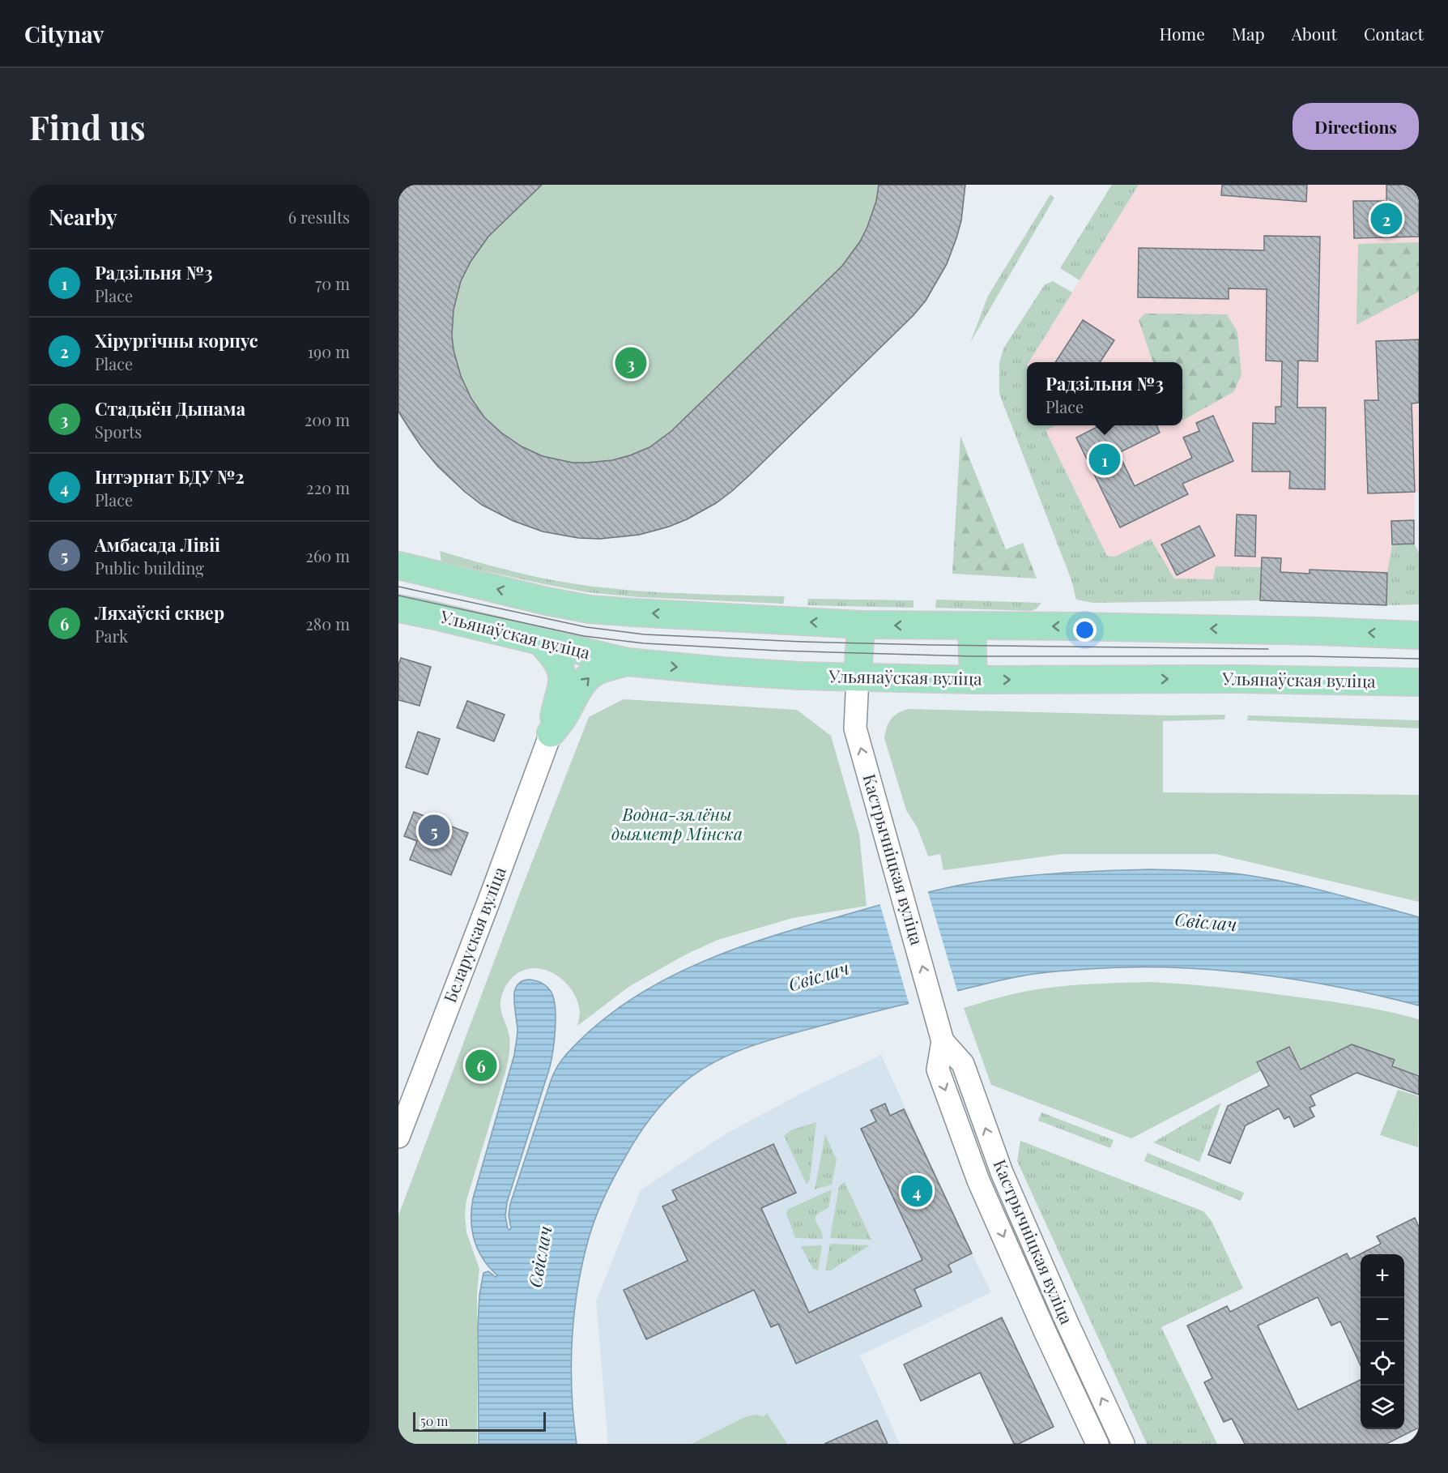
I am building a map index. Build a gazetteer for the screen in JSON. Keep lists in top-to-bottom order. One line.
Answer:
{"streets":{"main road":["Ульянаўская вуліца"],"street":["Кастрычніцкая вуліца","Беларуская вуліца"]},"crossings":[["Ульянаўская вуліца","Кастрычніцкая вуліца"]],"water":["Свіслач"],"parks":["Водна-зялёны дыяметр Мінска"],"scale_bar":"50 m","page":{"header":"Citynav","nav":["Home","Map","About","Contact"],"buttons":"Directions","title":"Find us","heading":["Nearby","6 results"],"pins":["2","3","1","5","6","4"],"list":[{"mark":"1","name":"Радзільня №3","note":"Place","value":"70 m"},{"mark":"2","name":"Хірургічны корпус","note":"Place","value":"190 m"},{"mark":"3","name":"Стадыён Дынама","note":"Sports","value":"200 m"},{"mark":"4","name":"Інтэрнат БДУ №2","note":"Place","value":"220 m"},{"mark":"5","name":"Амбасада Лівіі","note":"Public building","value":"260 m"},{"mark":"6","name":"Ляхаўскі сквер","note":"Park","value":"280 m"}],"popup":["Радзільня №3","Place"],"map_buttons":["+","−"],"scale":"50 m"}}
